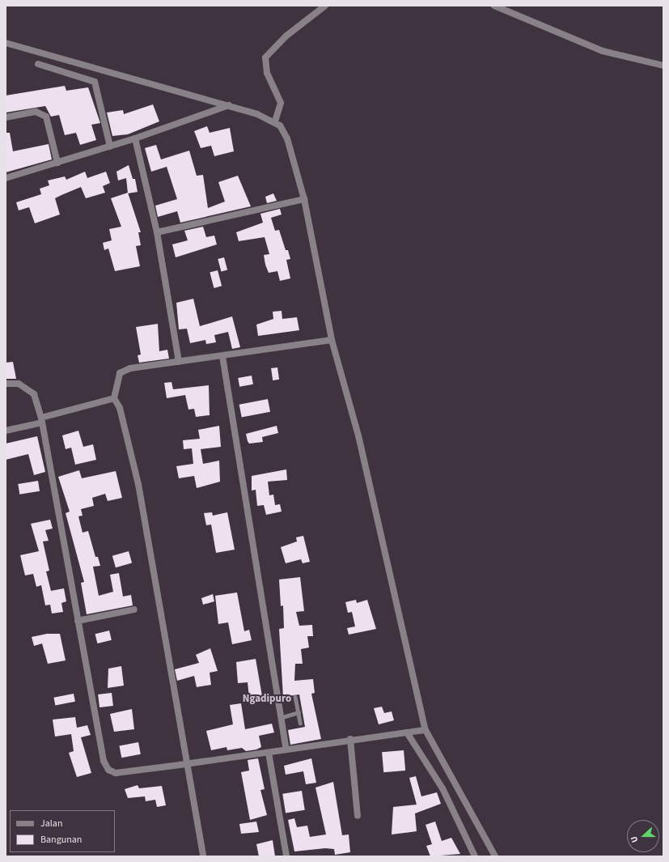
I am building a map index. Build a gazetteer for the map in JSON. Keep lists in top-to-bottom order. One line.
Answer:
{"districts":["Ngadipuro"],"legend":["Jalan","Bangunan"],"north":"left"}
